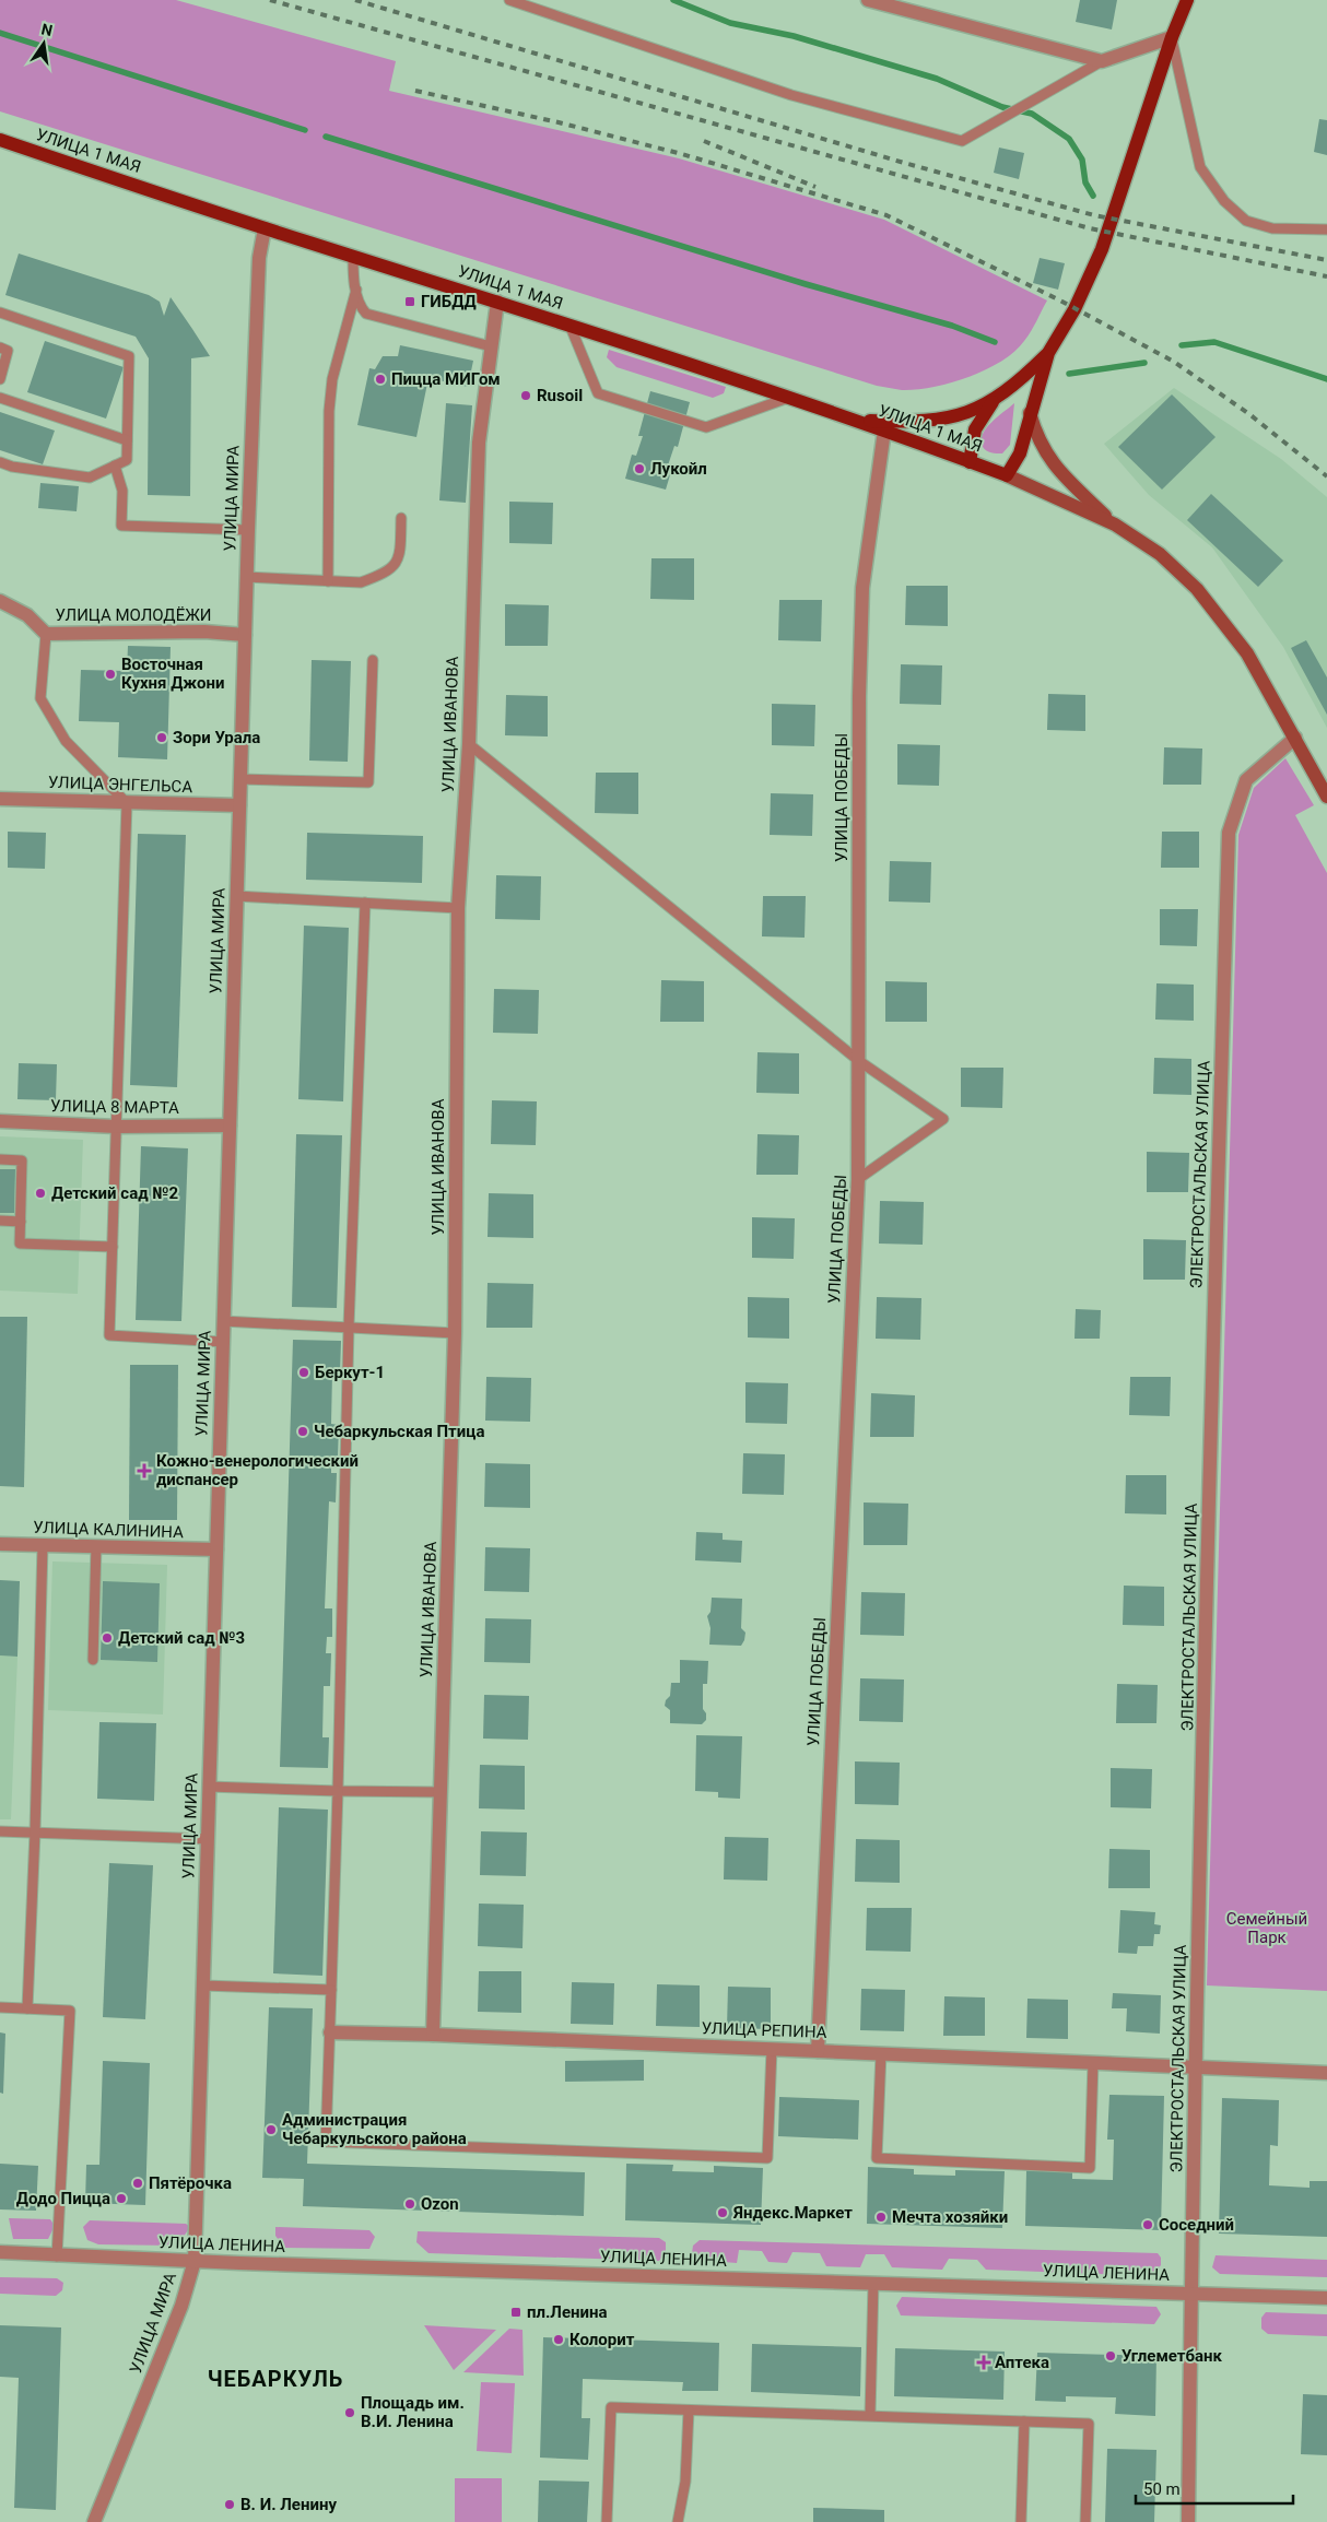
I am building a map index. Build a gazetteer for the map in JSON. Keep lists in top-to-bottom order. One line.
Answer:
{"streets":{"main road":["УЛИЦА 1 МАЯ"],"street":["УЛИЦА МИРА","УЛИЦА МОЛОДЁЖИ","УЛИЦА ИВАНОВА","УЛИЦА ЭНГЕЛЬСА","УЛИЦА ПОБЕДЫ","УЛИЦА 8 МАРТА","ЭЛЕКТРОСТАЛЬСКАЯ УЛИЦА","УЛИЦА КАЛИНИНА","УЛИЦА РЕПИНА","УЛИЦА ЛЕНИНА"]},"crossings":[["УЛИЦА 1 МАЯ","УЛИЦА МИРА"],["УЛИЦА 1 МАЯ","УЛИЦА ИВАНОВА"],["УЛИЦА 1 МАЯ","УЛИЦА ПОБЕДЫ"],["УЛИЦА МИРА","УЛИЦА МОЛОДЁЖИ"],["УЛИЦА МИРА","УЛИЦА ЭНГЕЛЬСА"],["УЛИЦА МИРА","УЛИЦА 8 МАРТА"],["УЛИЦА МИРА","УЛИЦА КАЛИНИНА"],["УЛИЦА МИРА","УЛИЦА ЛЕНИНА"],["УЛИЦА ИВАНОВА","УЛИЦА РЕПИНА"],["УЛИЦА ПОБЕДЫ","УЛИЦА РЕПИНА"],["ЭЛЕКТРОСТАЛЬСКАЯ УЛИЦА","УЛИЦА РЕПИНА"],["ЭЛЕКТРОСТАЛЬСКАЯ УЛИЦА","УЛИЦА ЛЕНИНА"]],"districts":["ЧЕБАРКУЛЬ"],"parks":["Семейный Парк"],"places":{"transit":["ГИБДД","пл.Ленина"],"other":["Пицца МИГом","Rusoil","Лукойл","Восточная Кухня Джони","Зори Урала","Детский сад №2","Беркут-1","Чебаркульская Птица","Детский сад №3","Администрация Чебаркульского района","Пятёрочка","Додо Пицца","Ozon","Яндекс.Маркет","Мечта хозяйки","Соседний","Колорит","Углеметбанк","Площадь им. В.И. Ленина","В. И. Ленину"],"health":["Кожно-венерологический диспансер","Аптека"]},"scale_bar":"50 m","north":"top"}
